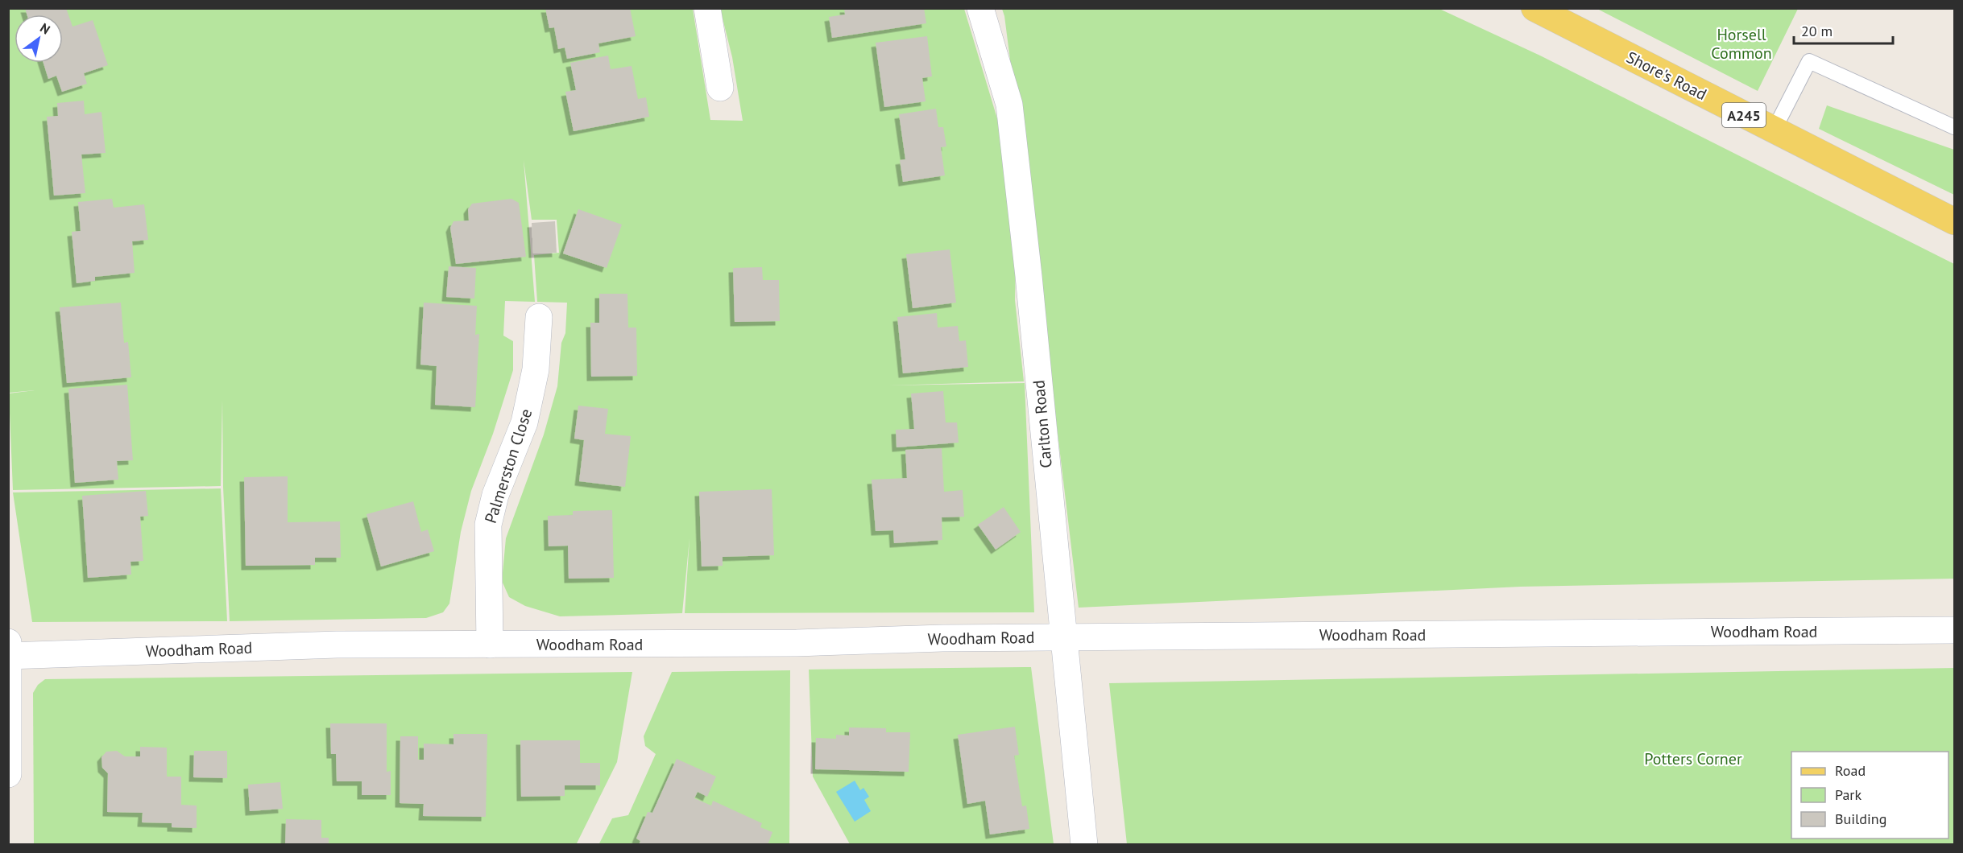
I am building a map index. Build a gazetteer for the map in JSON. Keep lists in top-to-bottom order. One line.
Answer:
{"streets":{"main road":["Shore's Road","A245"],"street":["Carlton Road","Palmerston Close","Woodham Road"]},"crossings":[["Carlton Road","Woodham Road"],["Palmerston Close","Woodham Road"]],"parks":["Horsell Common","Potters Corner"],"legend":["Road","Park","Building"],"scale_bar":"20 m","north":"top right"}
